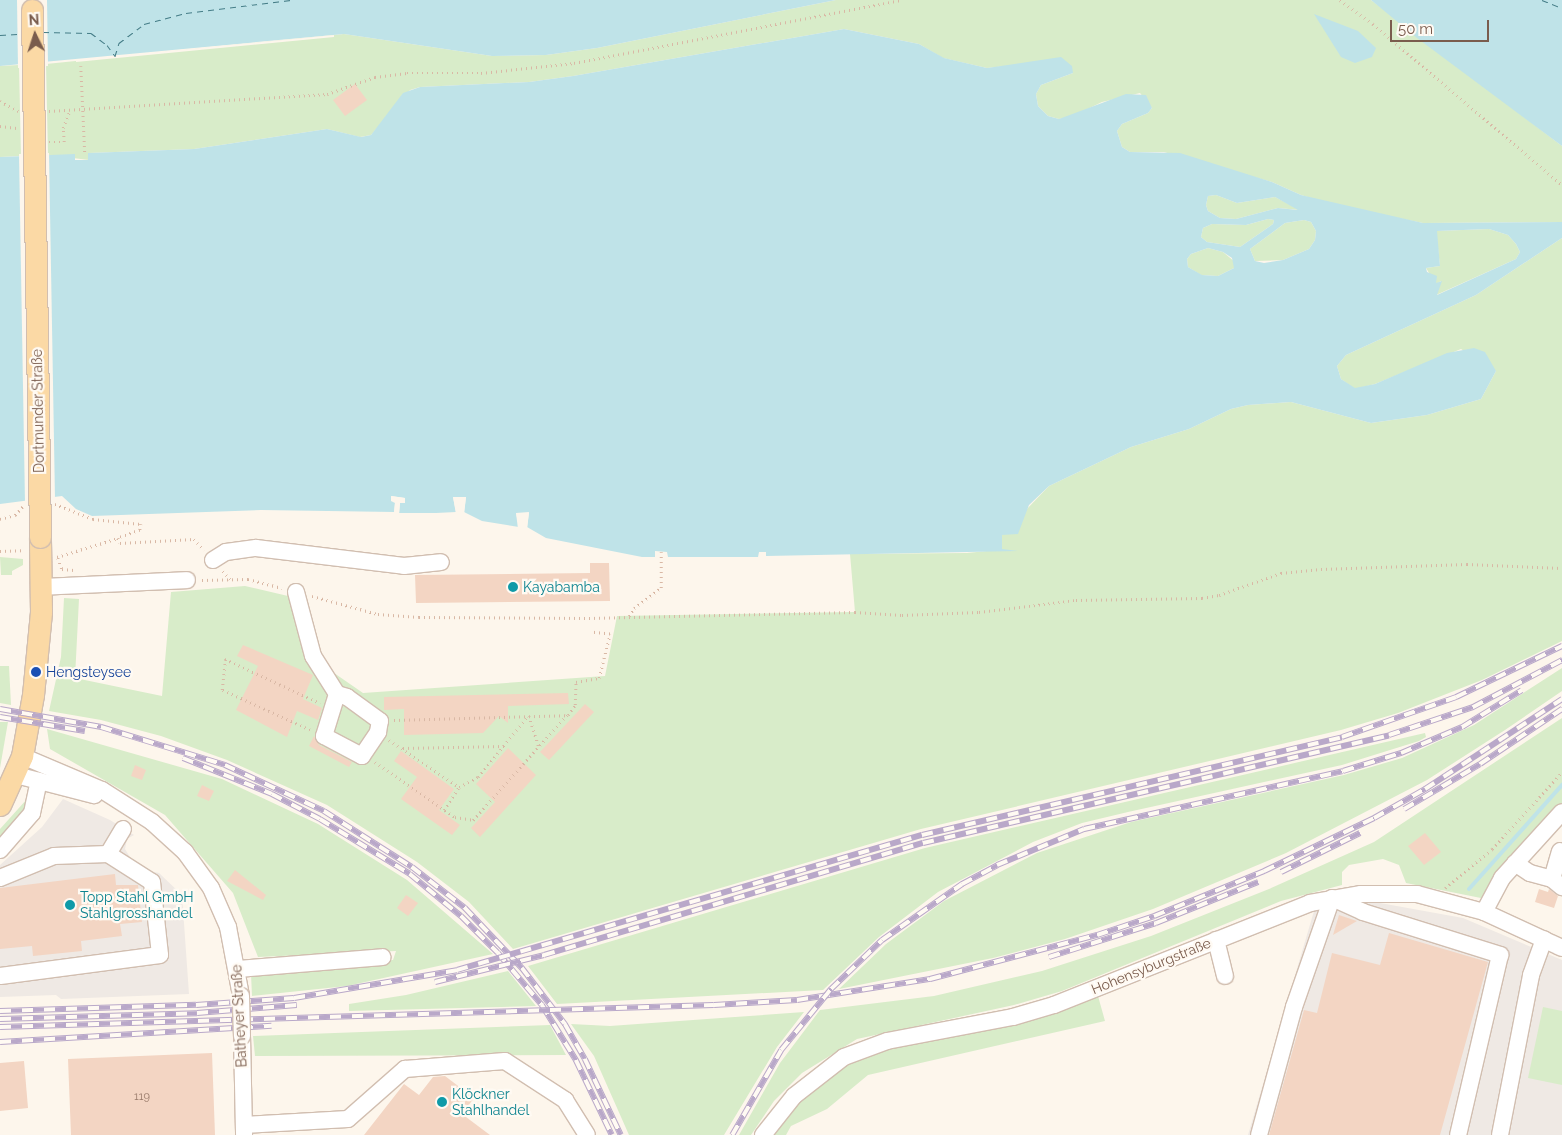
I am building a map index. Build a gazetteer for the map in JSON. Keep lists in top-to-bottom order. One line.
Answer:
{"streets":{"main road":["Dortmunder Straße"],"street":["Hohensyburgstraße","Batheyer Straße"]},"crossings":[["Dortmunder Straße","Batheyer Straße"]],"places":["Kayabamba","Hengsteysee","Topp Stahl GmbH Stahlgrosshandel","Klöckner Stahlhandel"],"house_numbers":["119"],"scale_bar":"50 m","north":"top"}
